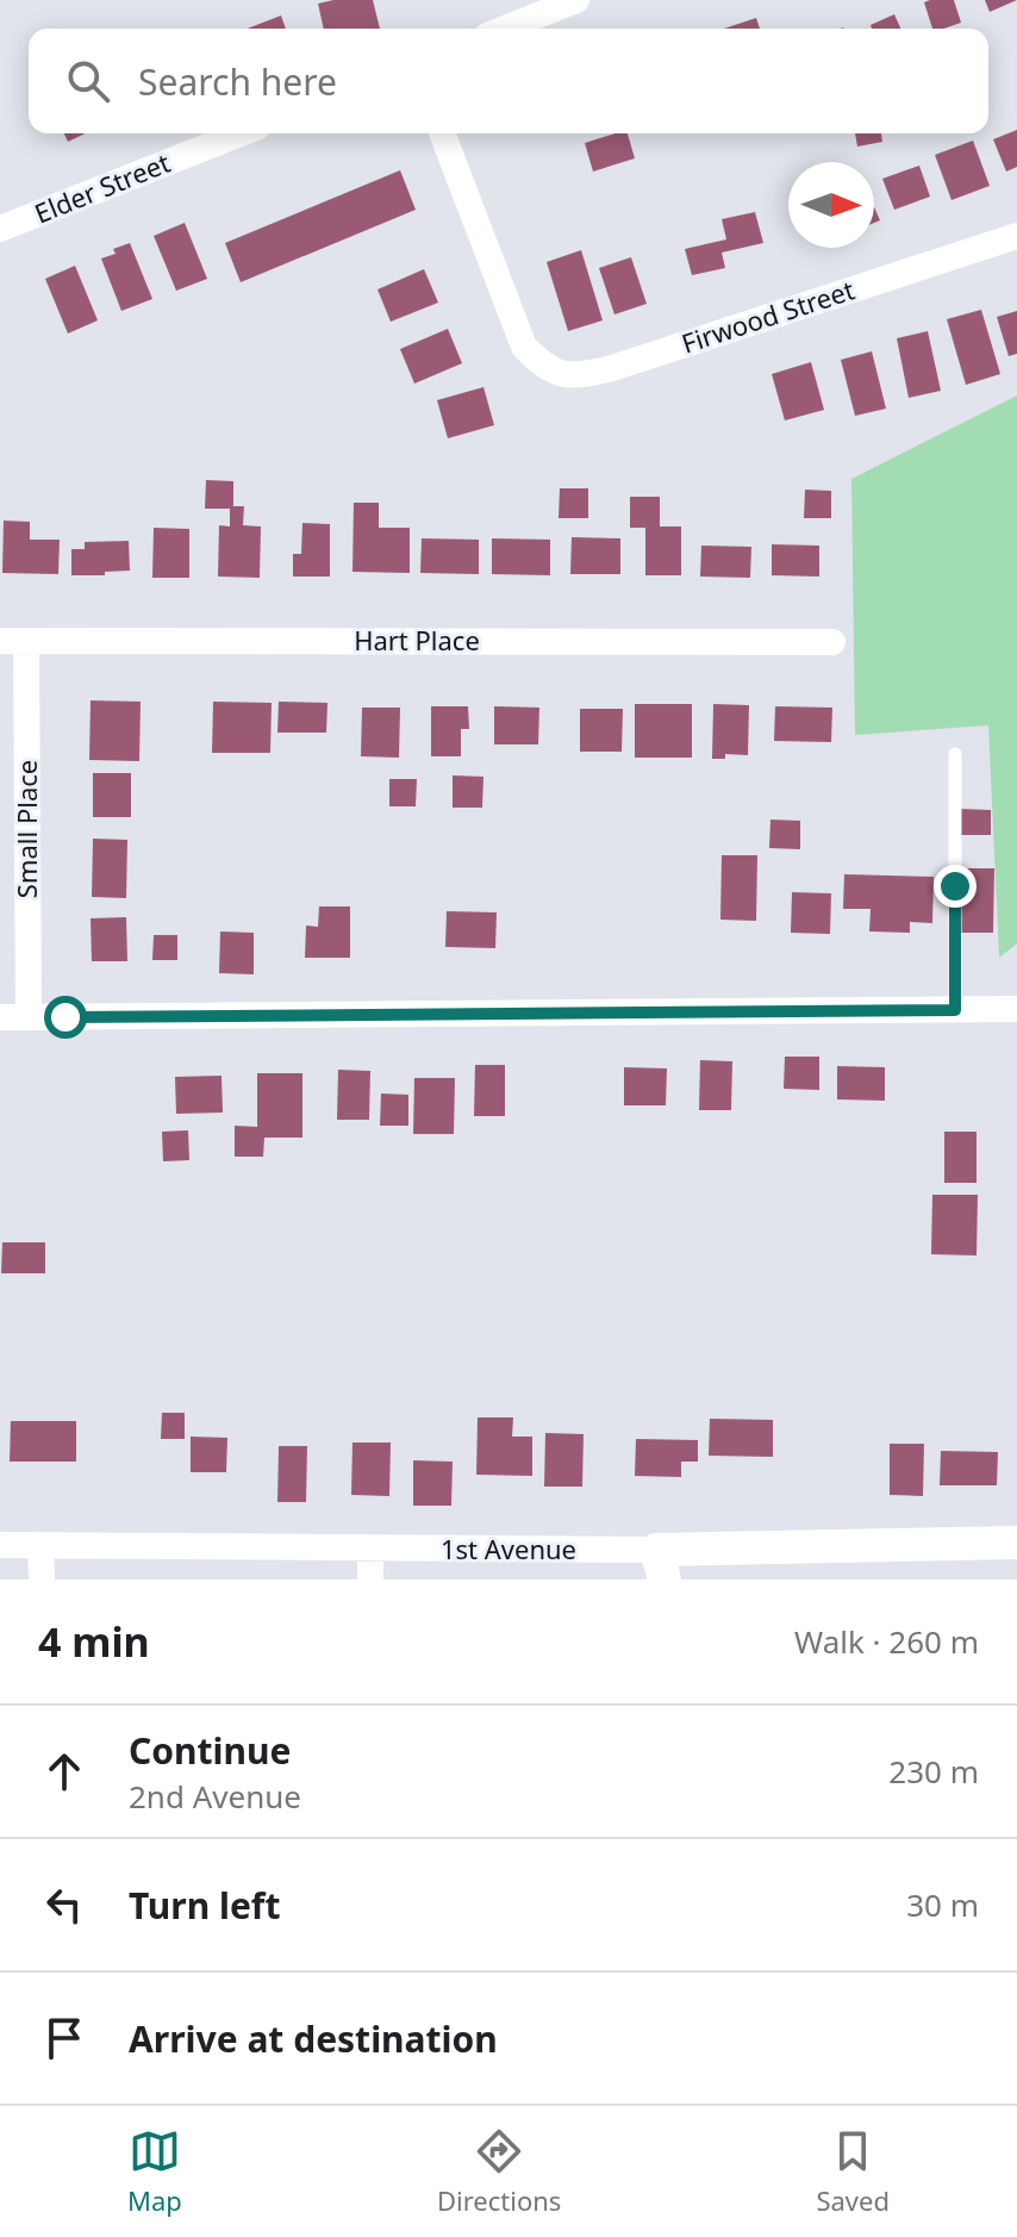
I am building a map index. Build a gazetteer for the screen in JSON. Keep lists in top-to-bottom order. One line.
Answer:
{"streets":{"street":["Elder Street","Firwood Street","Hart Place","Small Place","1st Avenue"]},"crossings":[["Hart Place","Small Place"]],"north":"right","page":{"search":"Search here","heading":["4 min","Walk · 260 m"],"list":[["Continue","2nd Avenue","230 m"],["Turn left","30 m"],"Arrive at destination"],"nav":["Map","Directions","Saved"]}}
